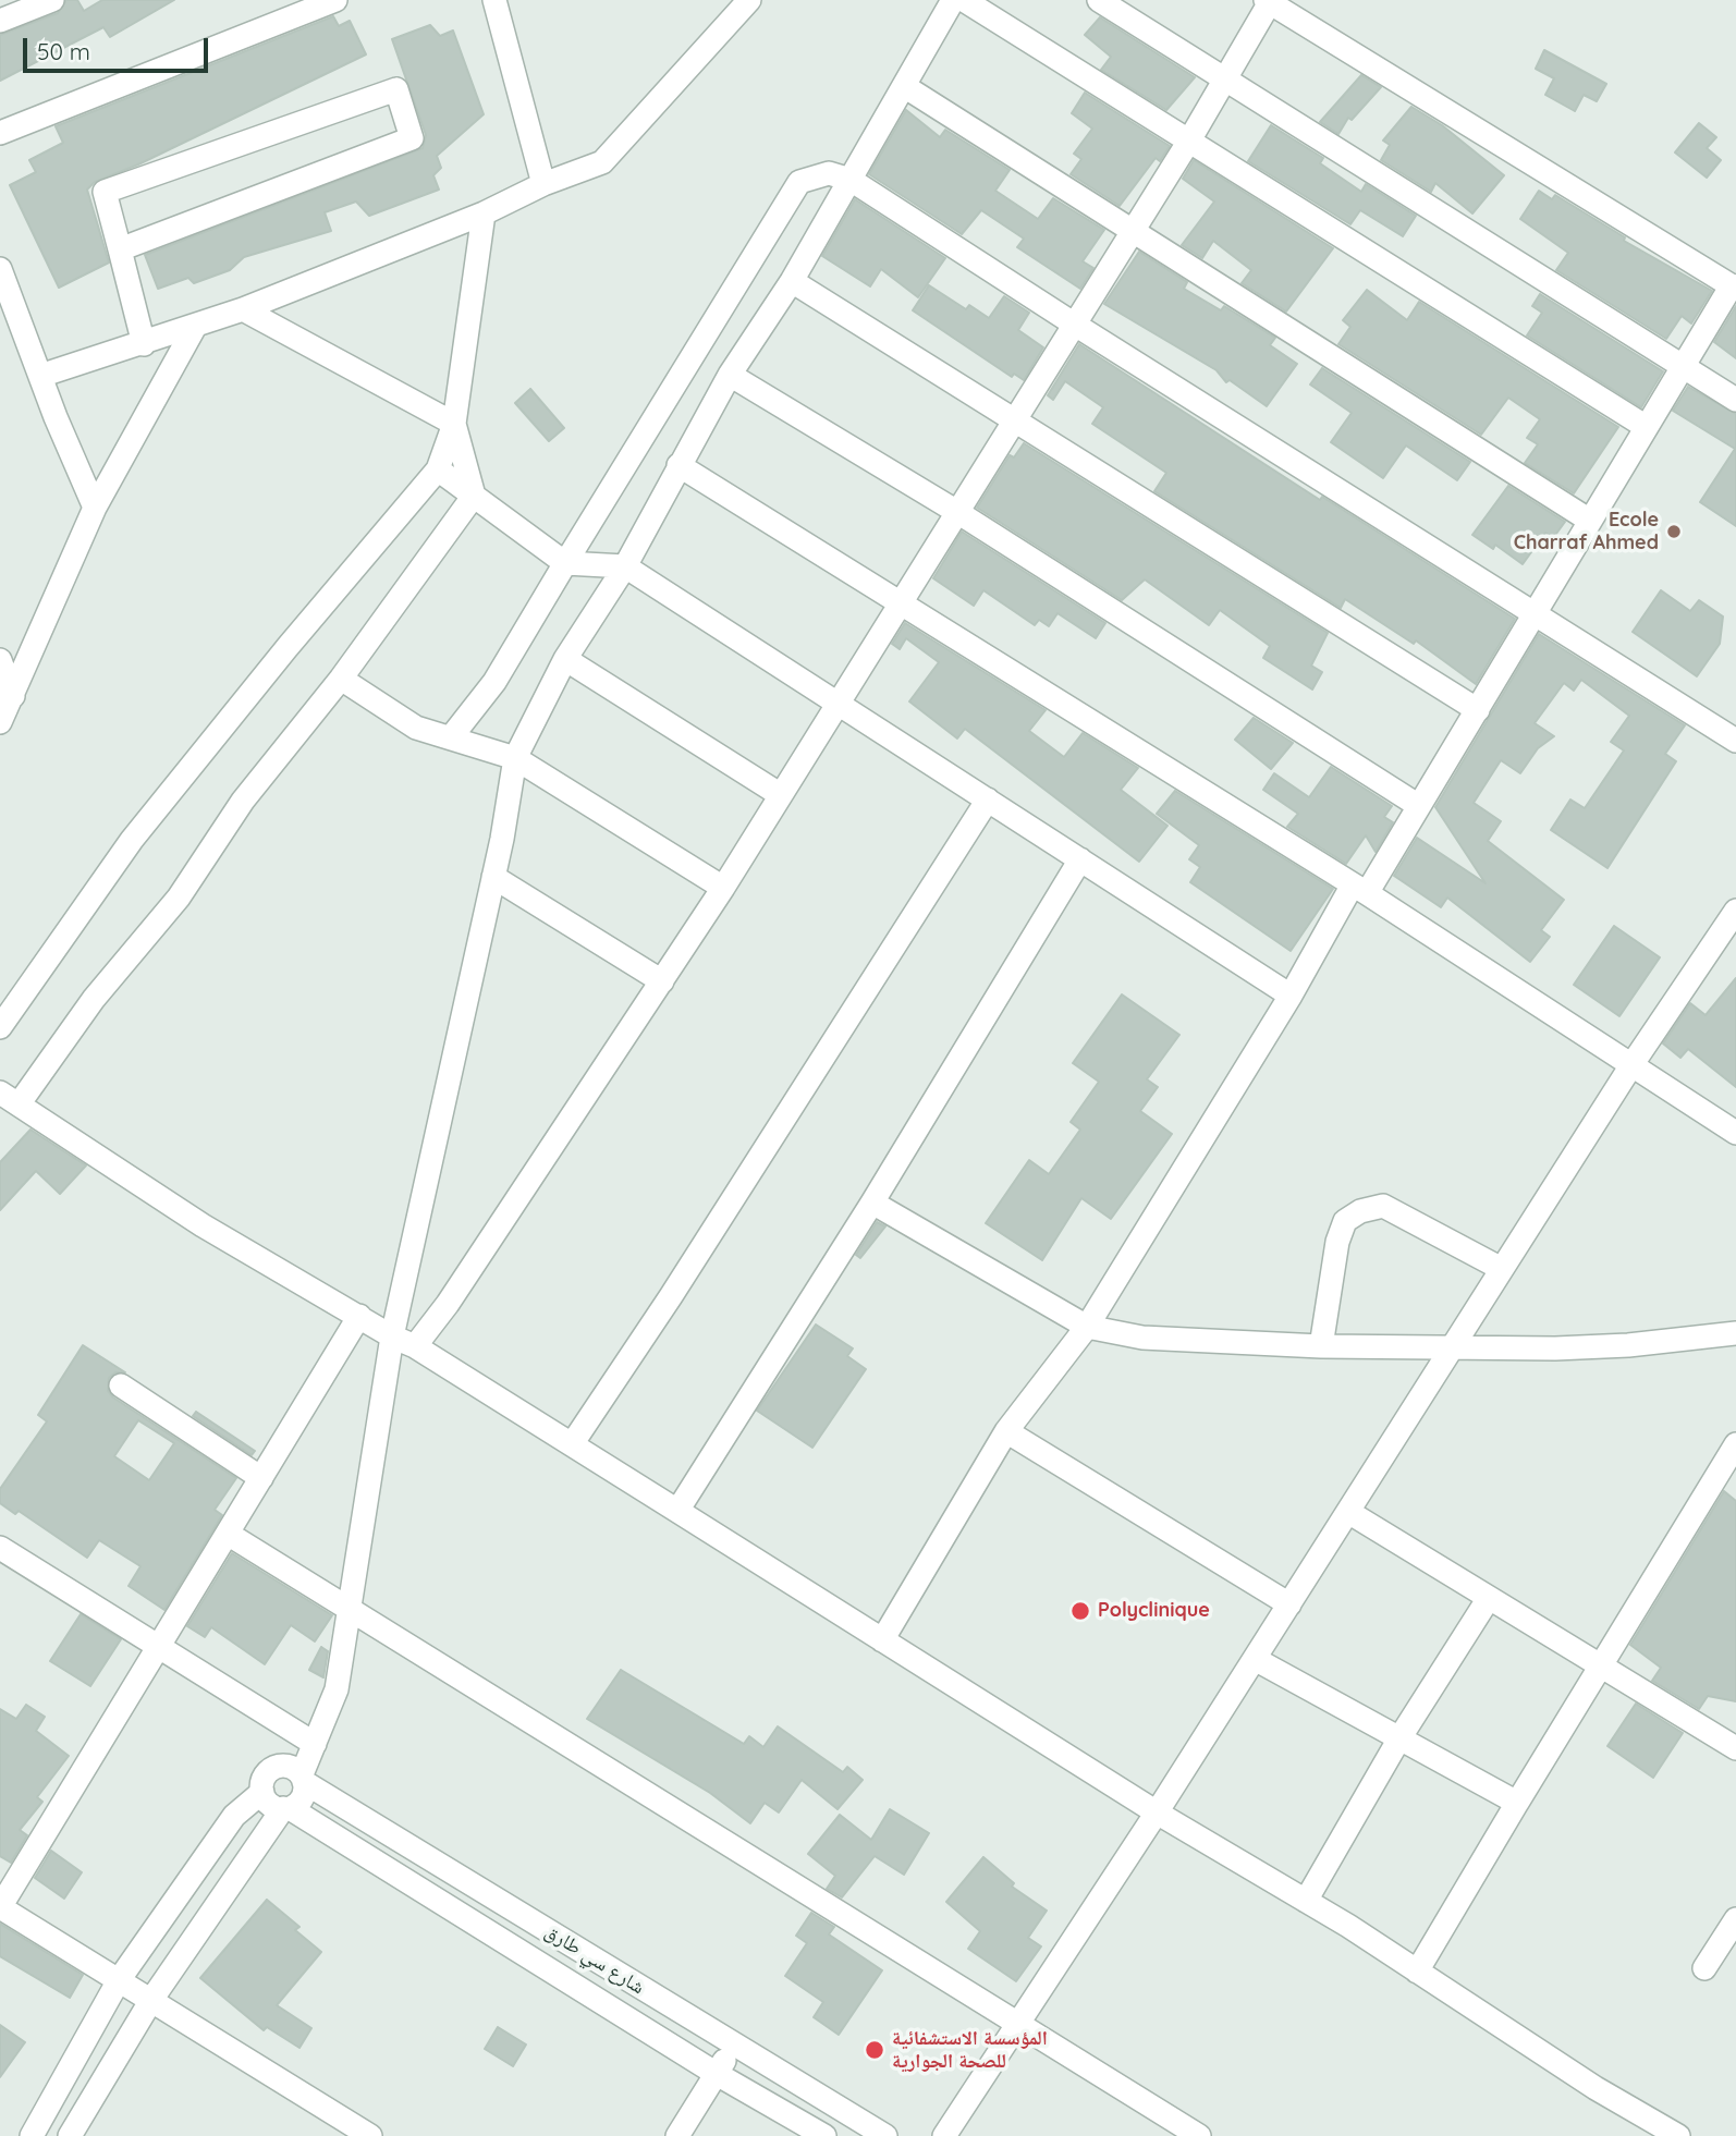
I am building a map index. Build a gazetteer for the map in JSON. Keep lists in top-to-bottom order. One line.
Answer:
{"streets":{"street":["شارع سي طارق"]},"places":["Ecole Charraf Ahmed","Polyclinique","المؤسسة الاستشفائية للصحة الجوارية"],"scale_bar":"50 m"}
